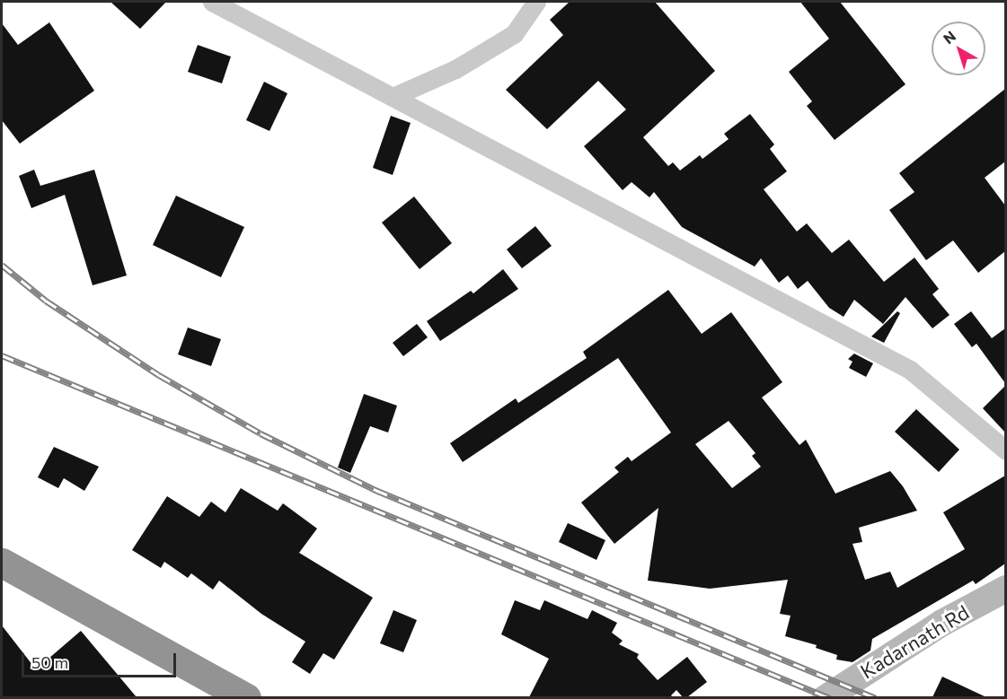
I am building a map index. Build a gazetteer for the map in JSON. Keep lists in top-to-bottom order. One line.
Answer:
{"streets":{"main road":["Kadarnath Rd"]},"scale_bar":"50 m","north":"top left"}
